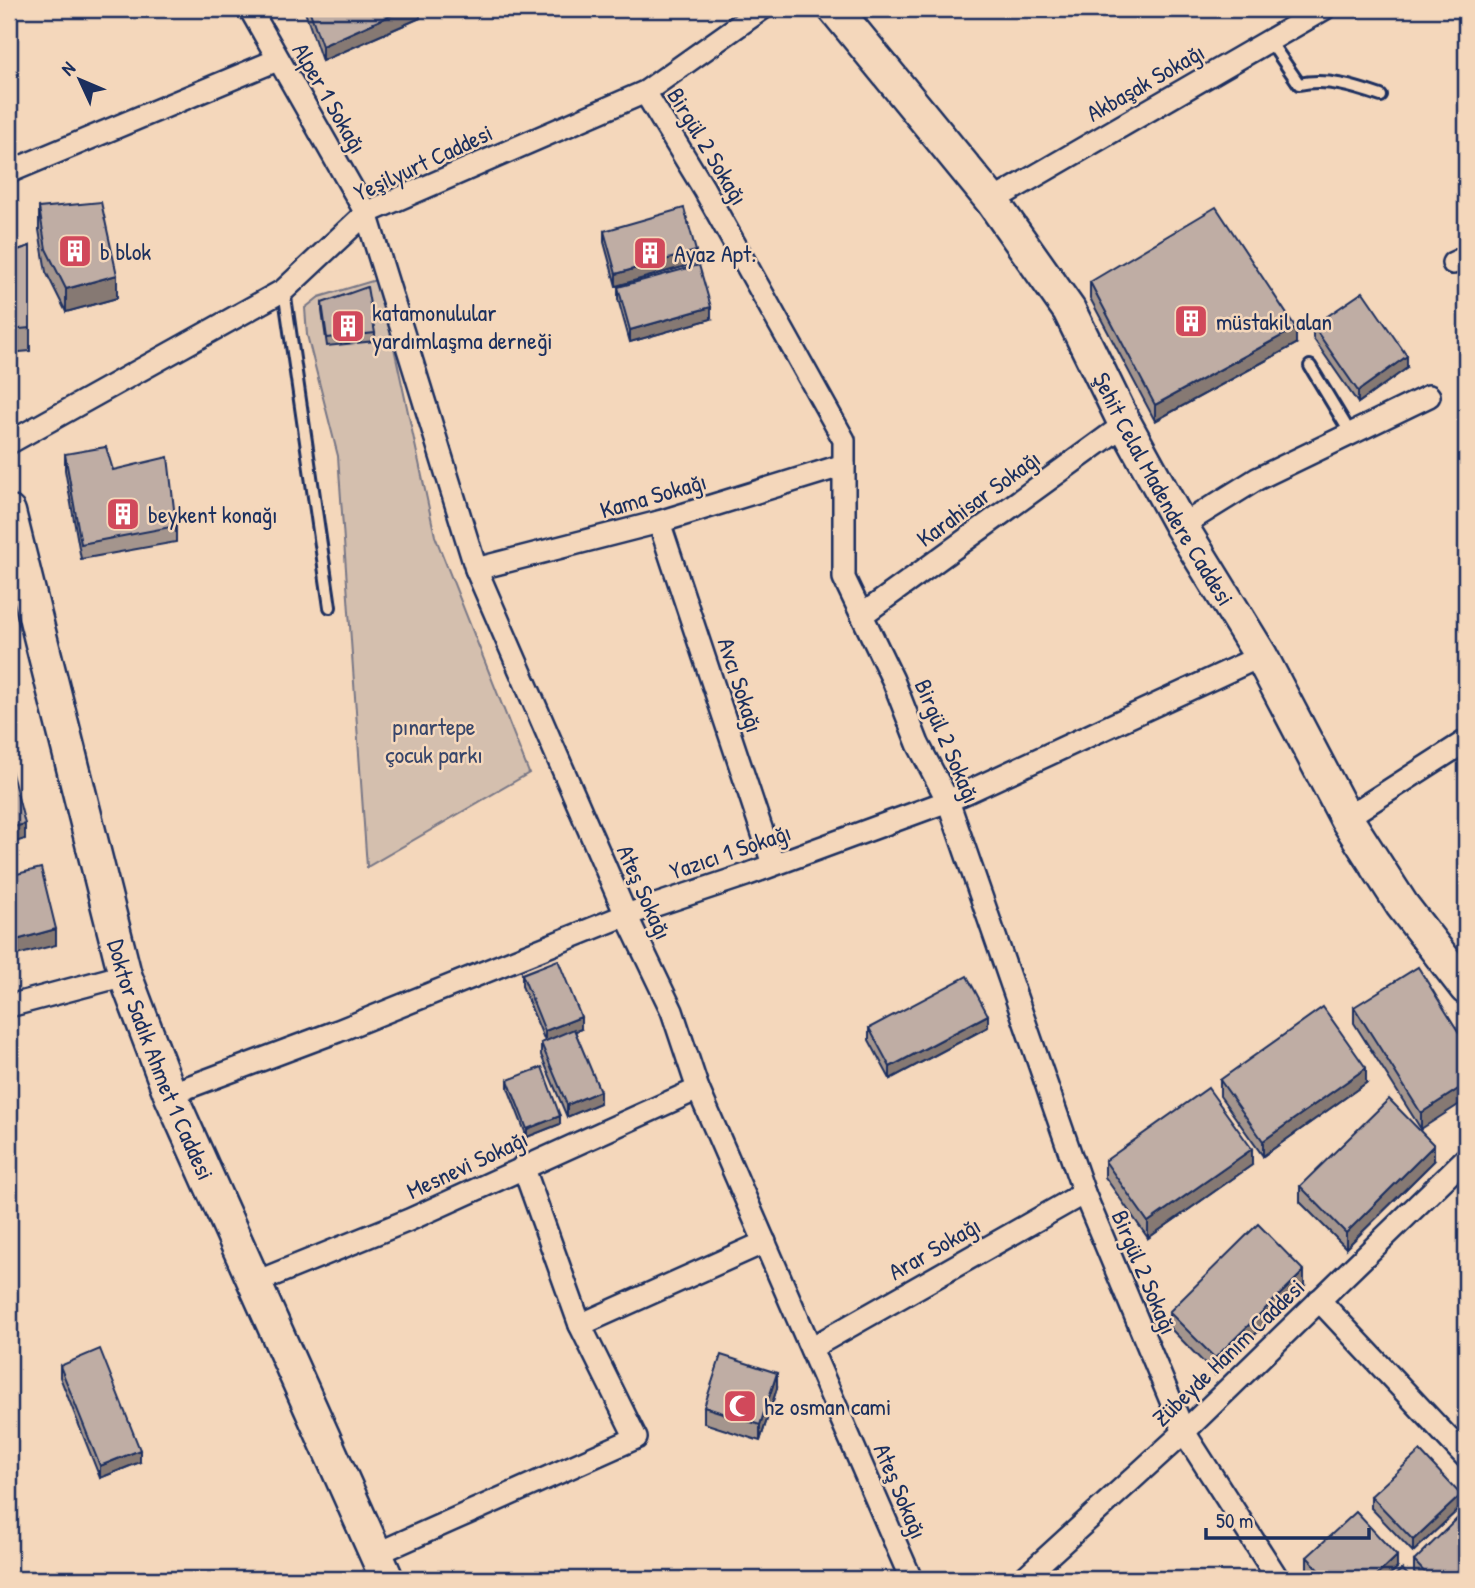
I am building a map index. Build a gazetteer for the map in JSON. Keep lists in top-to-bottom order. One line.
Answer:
{"streets":{"street":["Akbaşak Sokağı","Alper 1 Sokağı","Birgül 2 Sokağı","Yeşilyurt Caddesi","Şehit Celal Madendere Caddesi","Kama Sokağı","Karahisar Sokağı","Avcı Sokağı","Yazıcı 1 Sokağı","Ateş Sokağı","Doktor Sadık Ahmet 1 Caddesi","Mesnevi Sokağı","Arar Sokağı","Zübeyde Hanım Caddesi"]},"crossings":[["Akbaşak Sokağı","Şehit Celal Madendere Caddesi"],["Alper 1 Sokağı","Yeşilyurt Caddesi"],["Alper 1 Sokağı","Ateş Sokağı"],["Birgül 2 Sokağı","Yeşilyurt Caddesi"],["Birgül 2 Sokağı","Kama Sokağı"],["Birgül 2 Sokağı","Karahisar Sokağı"],["Birgül 2 Sokağı","Yazıcı 1 Sokağı"],["Birgül 2 Sokağı","Arar Sokağı"],["Birgül 2 Sokağı","Zübeyde Hanım Caddesi"],["Yeşilyurt Caddesi","Ateş Sokağı"],["Şehit Celal Madendere Caddesi","Karahisar Sokağı"],["Şehit Celal Madendere Caddesi","Yazıcı 1 Sokağı"],["Kama Sokağı","Avcı Sokağı"],["Kama Sokağı","Ateş Sokağı"],["Avcı Sokağı","Yazıcı 1 Sokağı"],["Yazıcı 1 Sokağı","Ateş Sokağı"],["Yazıcı 1 Sokağı","Doktor Sadık Ahmet 1 Caddesi"],["Ateş Sokağı","Mesnevi Sokağı"],["Ateş Sokağı","Arar Sokağı"],["Doktor Sadık Ahmet 1 Caddesi","Mesnevi Sokağı"]],"parks":["pınartepe çocuk parkı"],"places":{"building":["b blok","Ayaz Apt.","müstakil alan","katamonulular yardımlaşma derneği","beykent konağı"],"mosque":["hz osman cami"]},"scale_bar":"50 m","north":"top left"}
